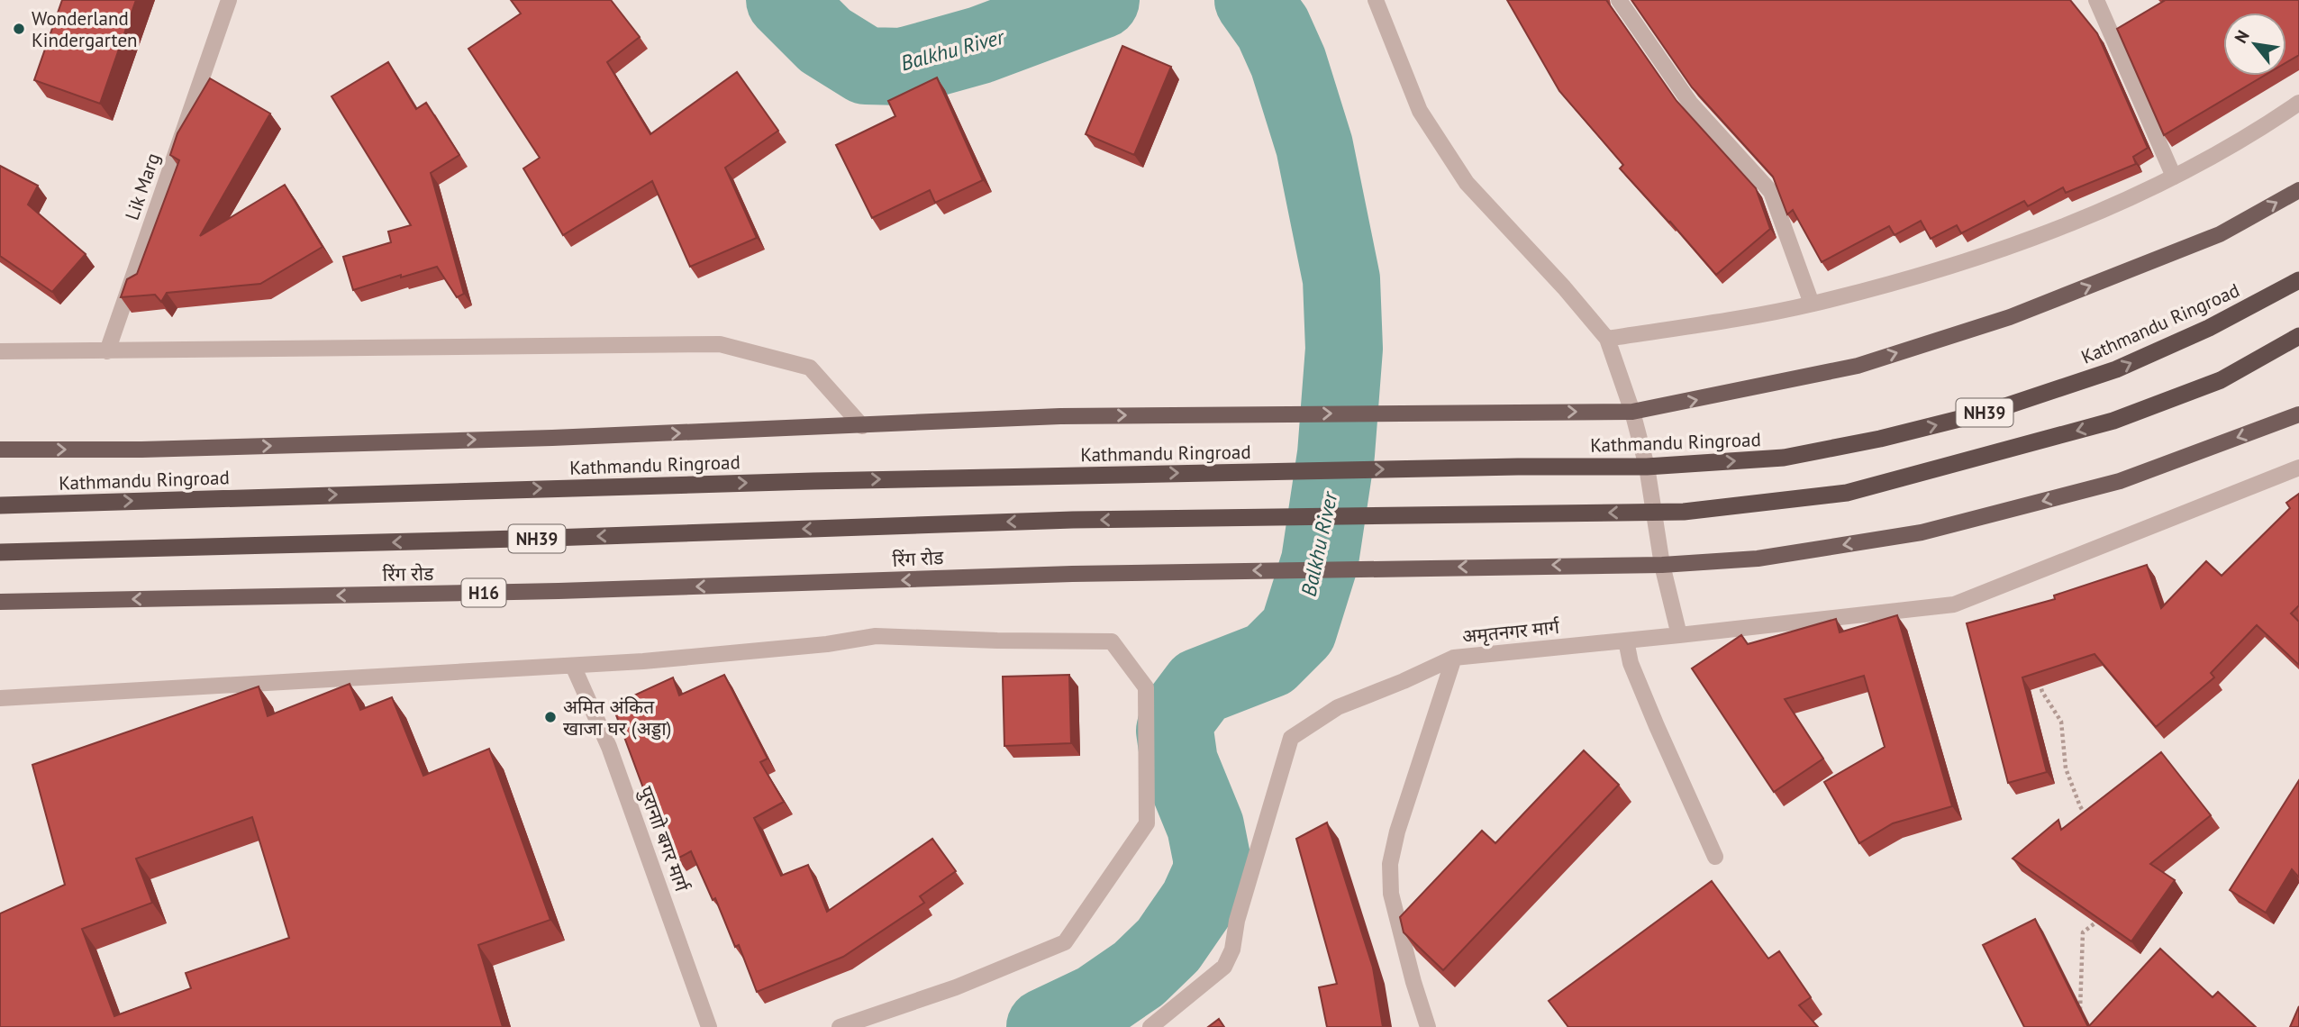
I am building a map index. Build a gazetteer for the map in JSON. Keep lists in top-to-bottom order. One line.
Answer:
{"streets":{"highway":["Kathmandu Ringroad","NH39"],"main road":["रिंग रोड","H16"],"street":["Lik Marg","अमृतनगर मार्ग","पुरानाो बगर मार्ग"]},"one_way":["रिंग रोड"],"water":["Balkhu River"],"places":["Wonderland Kindergarten","अमित अंकित खाजा घर (अड्डा)"],"north":"top left"}
